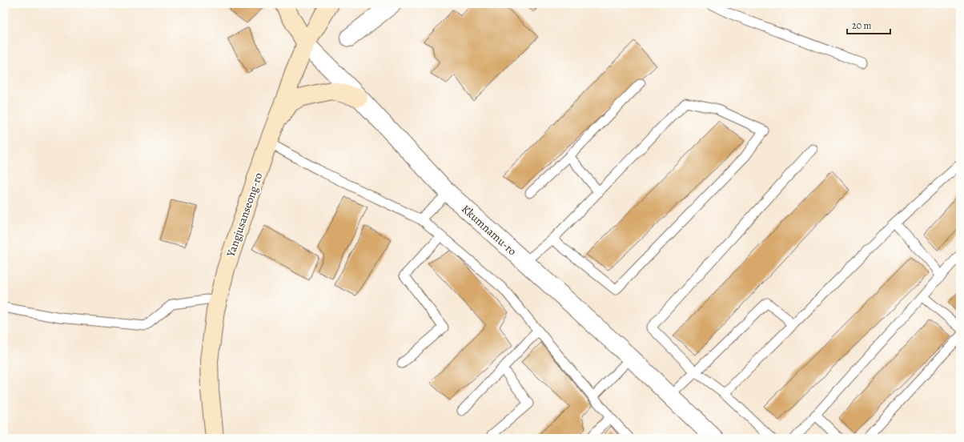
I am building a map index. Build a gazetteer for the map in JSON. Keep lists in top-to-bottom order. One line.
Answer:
{"streets":{"street":["Yangjusanseong-ro","Kkumnamu-ro"]},"crossings":[["Yangjusanseong-ro","Kkumnamu-ro"]],"scale_bar":"20 m"}
